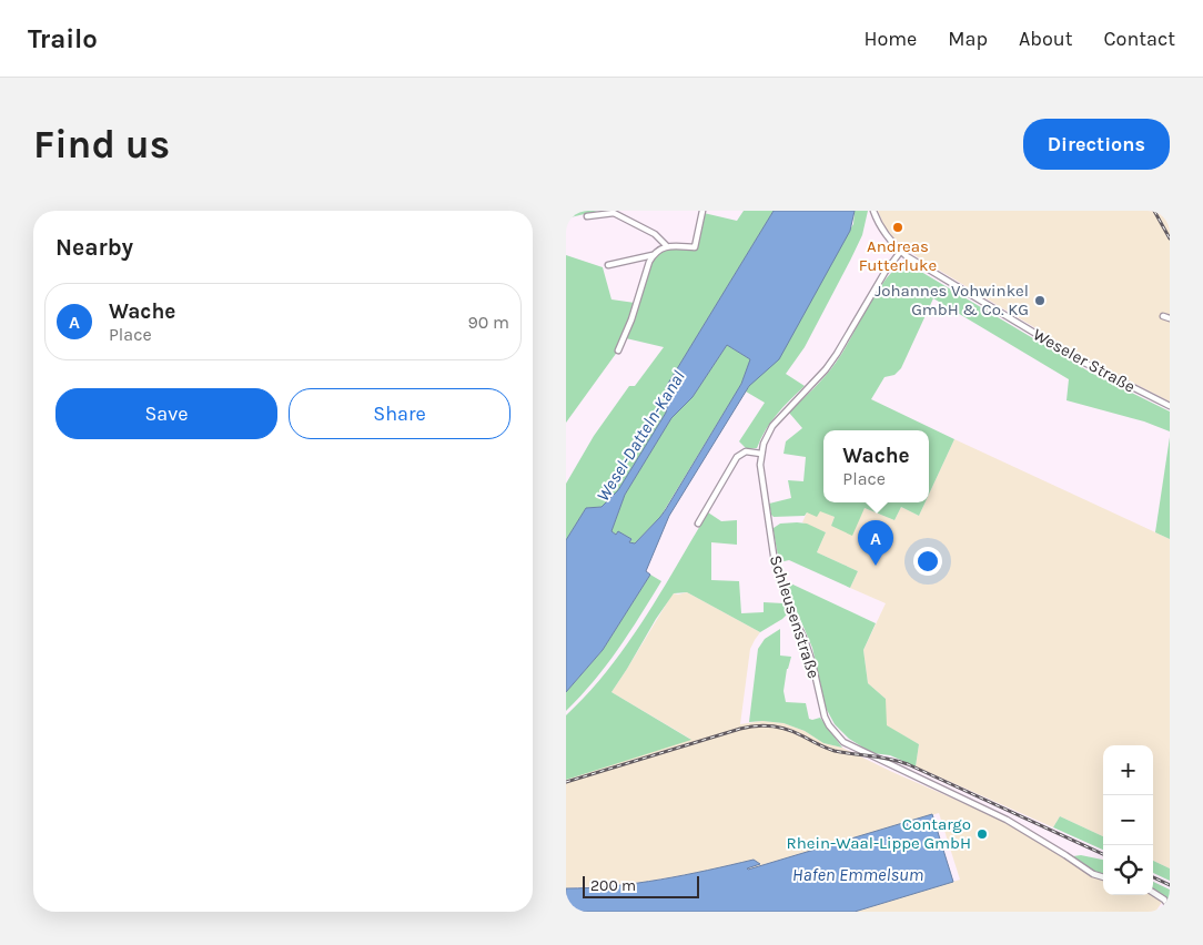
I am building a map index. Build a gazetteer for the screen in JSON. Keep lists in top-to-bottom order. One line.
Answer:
{"streets":{"street":["Weseler Straße","Schleusenstraße"]},"crossings":[["Weseler Straße","Schleusenstraße"]],"water":["Wesel-Datteln-Kanal","Hafen Emmelsum"],"places":["Andreas Futterluke","Johannes Vohwinkel GmbH & Co. KG","Contargo Rhein-Waal-Lippe GmbH"],"scale_bar":"200 m","page":{"header":"Trailo","nav":["Home","Map","About","Contact"],"buttons":["Directions",["Save","Share"]],"title":"Find us","heading":"Nearby","list":[{"mark":"A","name":"Wache","note":"Place","value":"90 m"}],"popup":["Wache","Place"],"pins":"A","map_buttons":["+","−"],"scale":"200 m"}}
